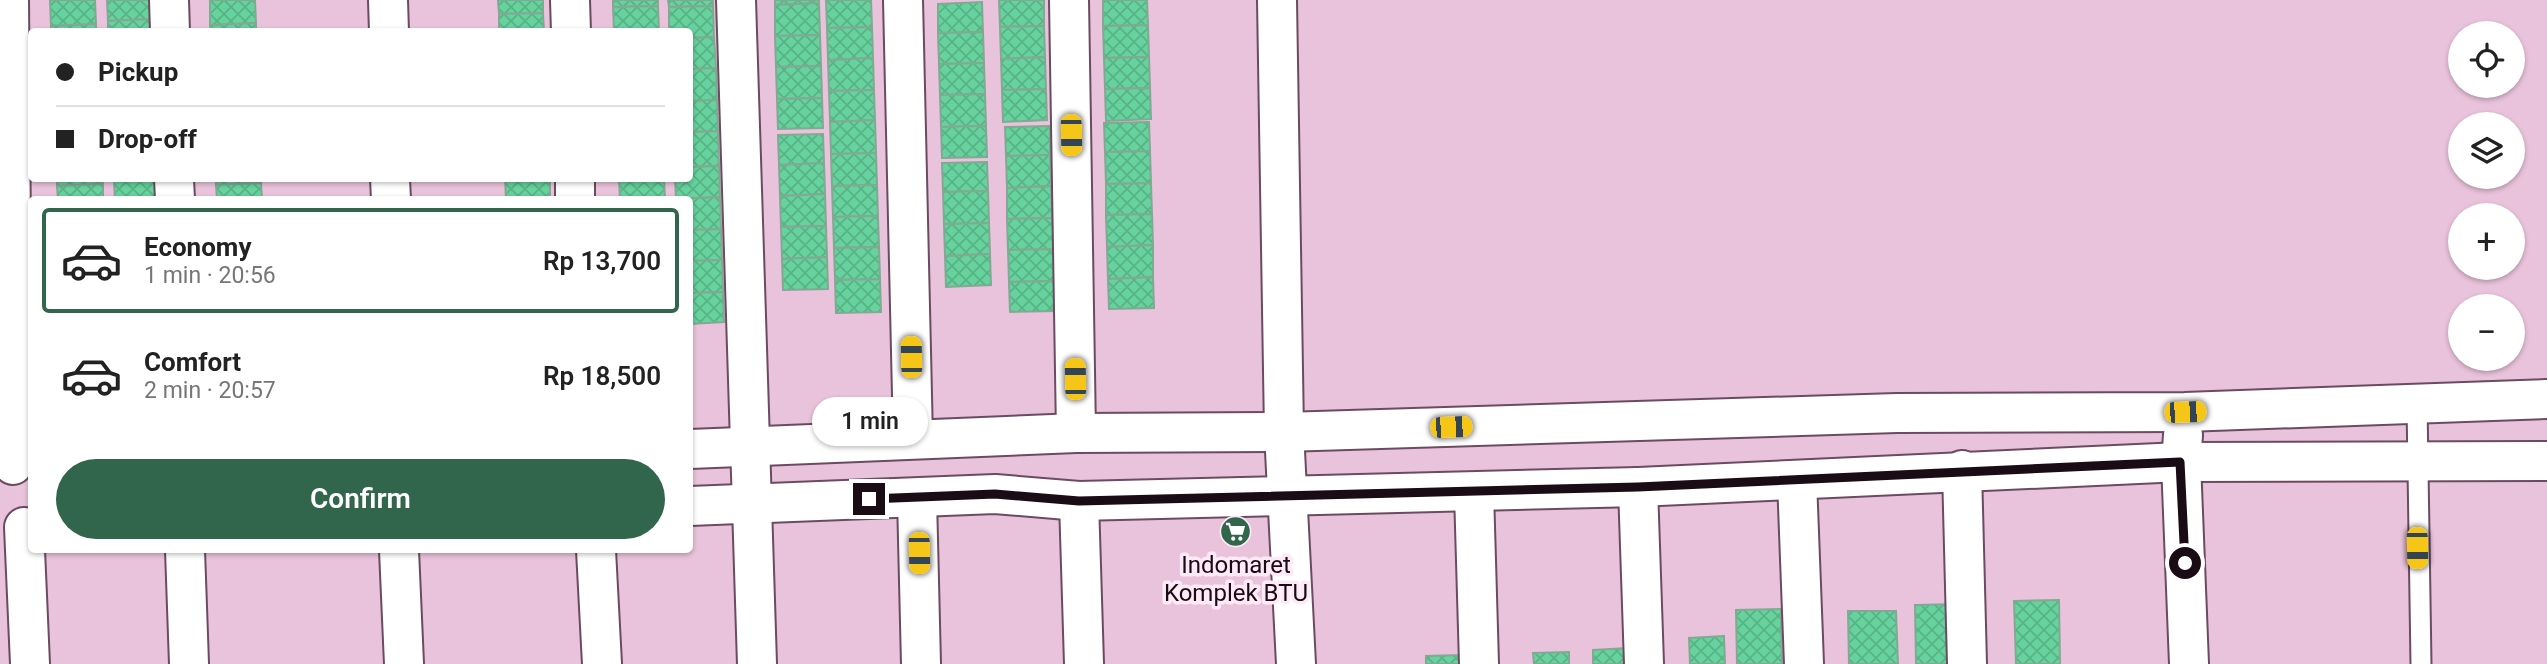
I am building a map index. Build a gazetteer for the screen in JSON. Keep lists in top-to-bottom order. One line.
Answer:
{"places":{"supermarket":["Indomaret Komplek BTU"]},"page":{"map_buttons":["+","−"],"banner":["Pickup","Drop-off"],"list":[{"name":"Economy","note":"1 min · 20:56","value":"Rp 13,700"},{"name":"Comfort","note":"2 min · 20:57","value":"Rp 18,500"}],"bubble":"1 min","buttons":"Confirm"}}
